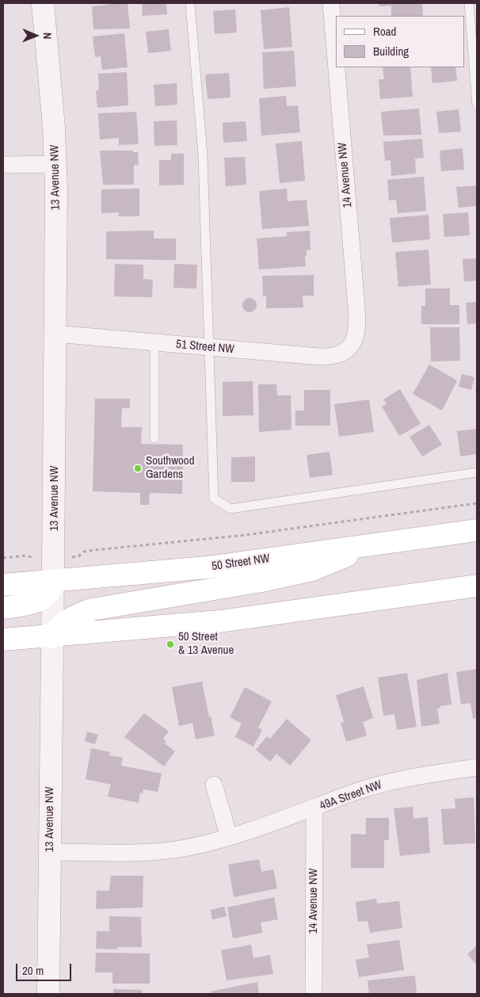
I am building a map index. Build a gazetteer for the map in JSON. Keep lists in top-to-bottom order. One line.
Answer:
{"streets":{"main road":["50 Street NW"],"street":["14 Avenue NW","13 Avenue NW","51 Street NW","49A Street NW"]},"crossings":[["14 Avenue NW","51 Street NW"],["14 Avenue NW","49A Street NW"],["13 Avenue NW","51 Street NW"],["13 Avenue NW","50 Street NW"],["13 Avenue NW","49A Street NW"]],"places":["Southwood Gardens","50 Street & 13 Avenue"],"legend":["Road","Building"],"scale_bar":"20 m","north":"right"}
